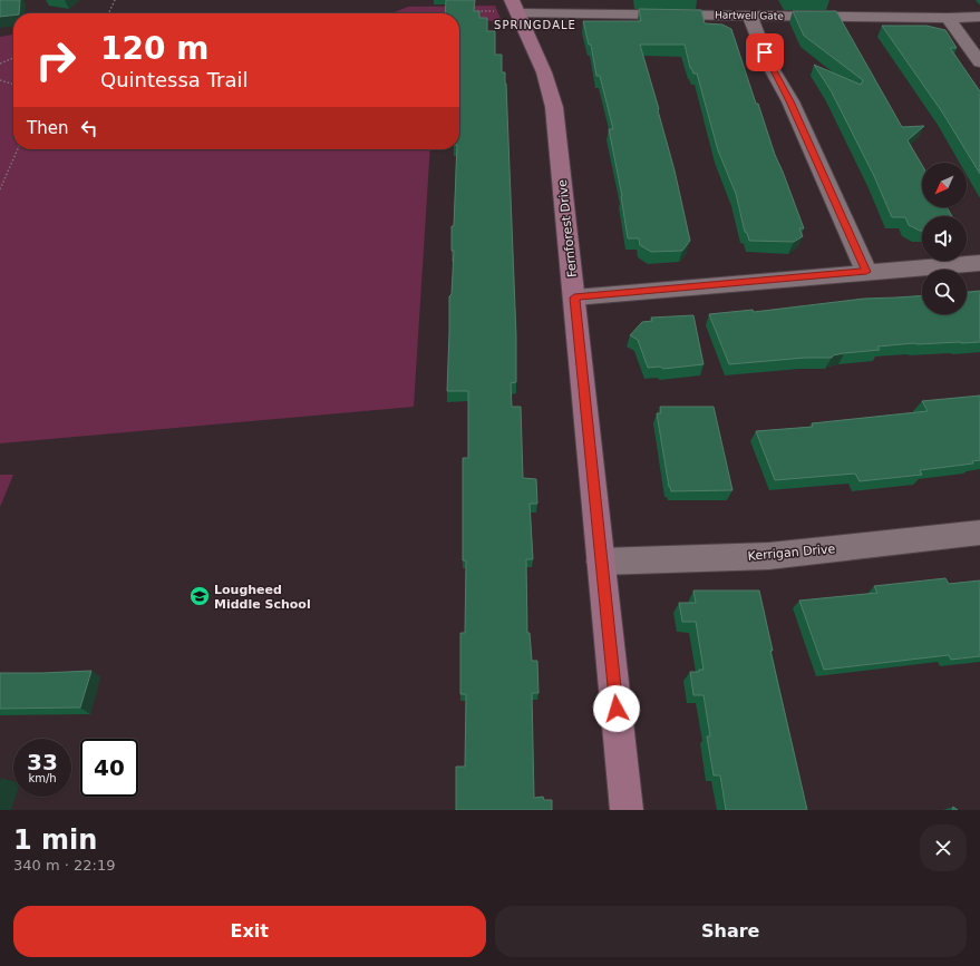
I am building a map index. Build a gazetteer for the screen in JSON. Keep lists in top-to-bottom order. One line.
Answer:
{"streets":{"street":["Hartwell Gate","Fernforest Drive","Kerrigan Drive"]},"crossings":[["Hartwell Gate","Fernforest Drive"],["Fernforest Drive","Kerrigan Drive"]],"districts":["SPRINGDALE"],"places":{"school or university":["Lougheed Middle School"]},"north":"bottom left","page":{"turn":["120 m","Quintessa Trail"],"then":"Then","speed":"33 km/h","limit":"40","heading":["1 min","340 m · 22:19"],"buttons":["Exit","Share"]}}
